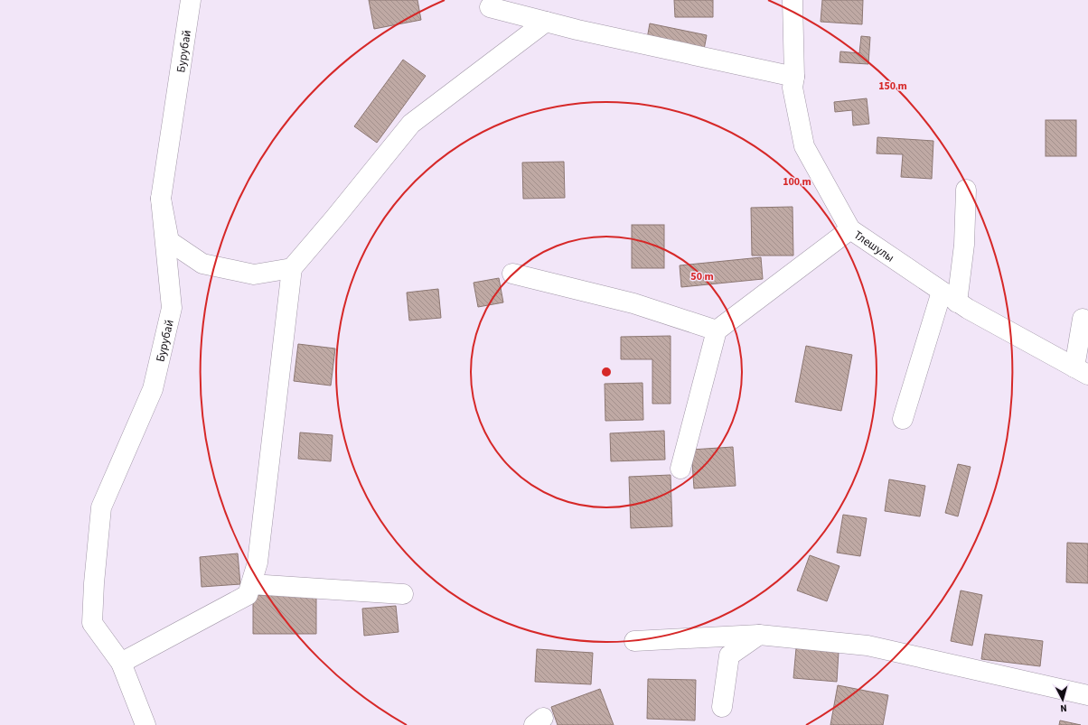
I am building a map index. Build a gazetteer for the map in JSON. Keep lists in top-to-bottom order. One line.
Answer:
{"streets":{"street":["Бурубай","Тлешулы"]},"north":"bottom","rings":["150 m","100 m","50 m"]}
